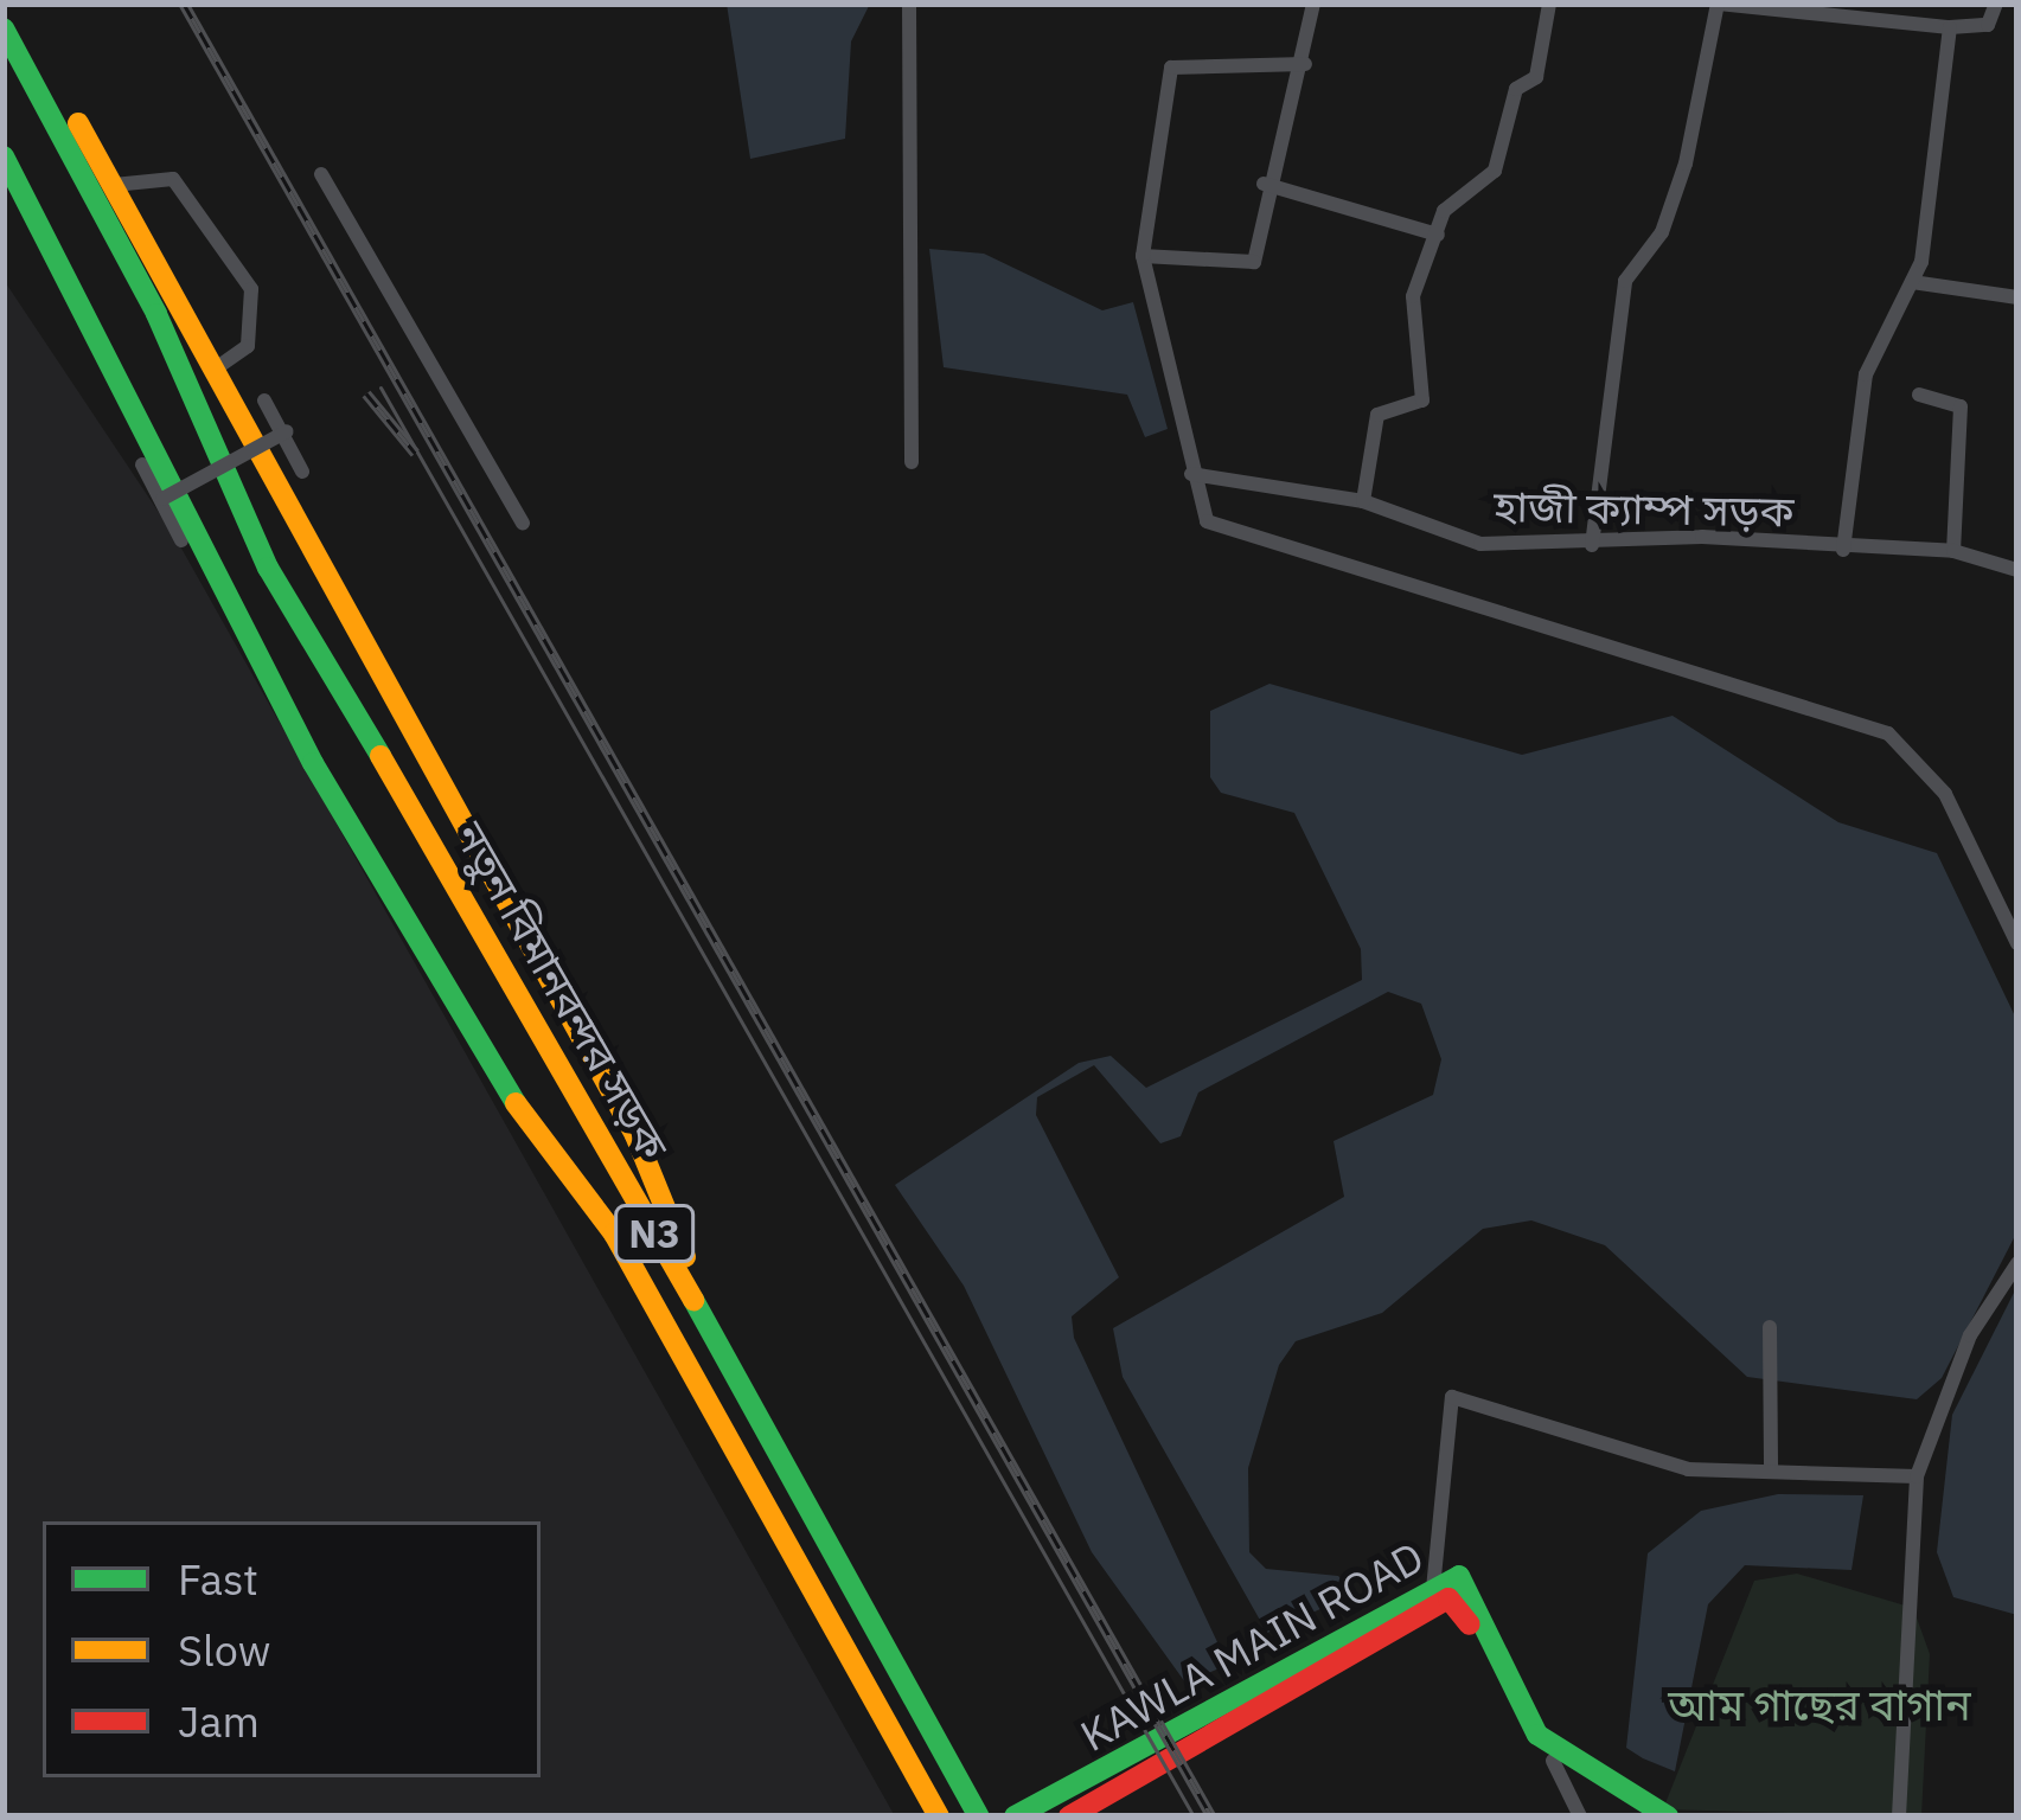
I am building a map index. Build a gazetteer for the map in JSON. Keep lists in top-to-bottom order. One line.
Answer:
{"streets":{"main road":["নতুন বিমানবন্দর সড়ক","N3","KAWLA MAIN ROAD"],"street":["হাজী ক্যাম্প সড়ক"]},"parks":["আম গাছের বাগান"],"legend":["Fast","Slow","Jam"]}
